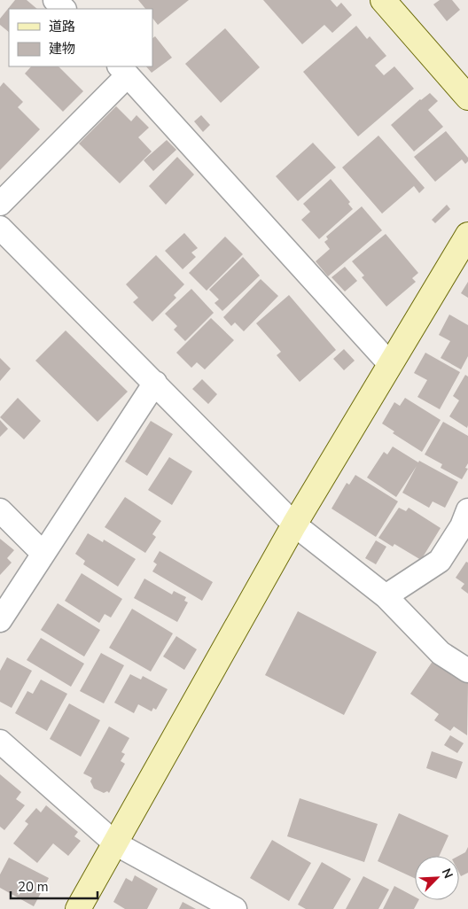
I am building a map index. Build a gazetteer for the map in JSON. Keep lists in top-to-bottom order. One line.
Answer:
{"legend":["道路","建物"],"scale_bar":"20 m","north":"top right"}
